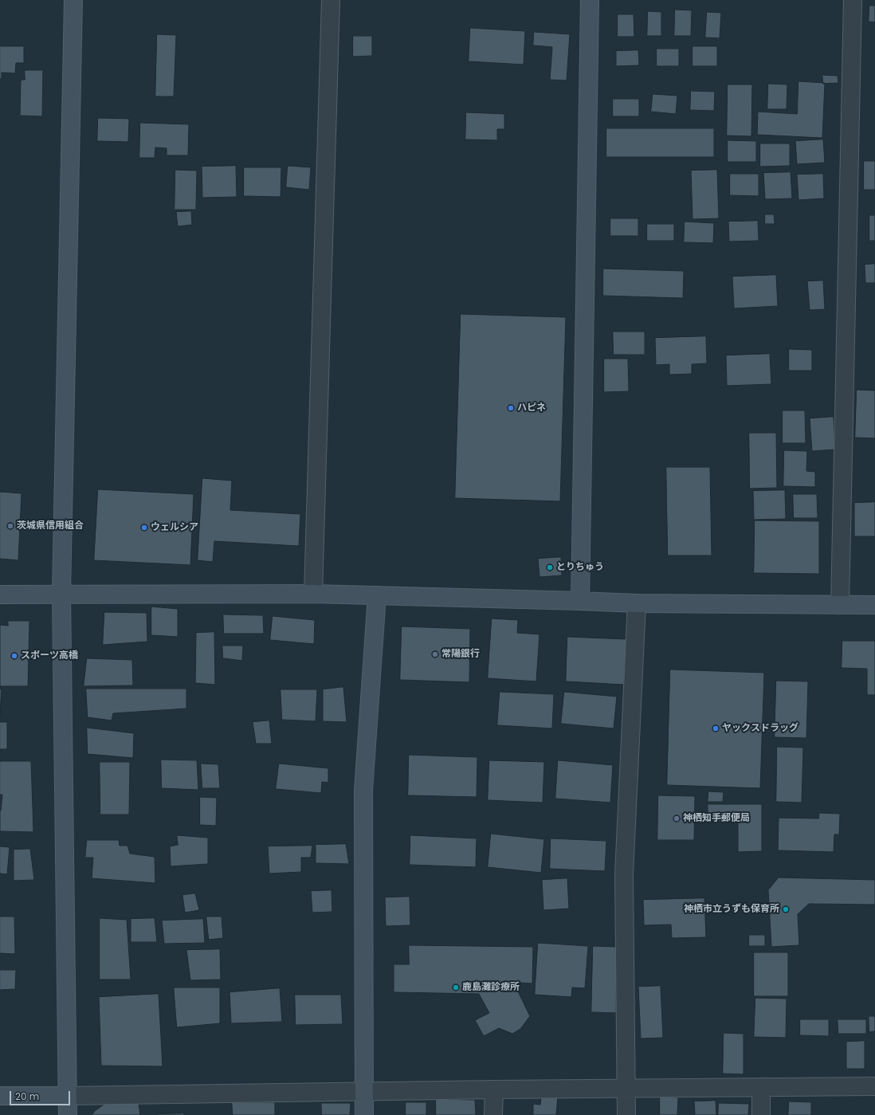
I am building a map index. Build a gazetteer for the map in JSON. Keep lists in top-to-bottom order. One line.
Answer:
{"places":["ハピネ","茨城県信用組合","ウェルシア","とりちゅう","常陽銀行","スポーツ高橋","ヤックスドラッグ","神栖知手郵便局","神栖市立うずも保育所","鹿島灘診療所"],"scale_bar":"20 m"}
